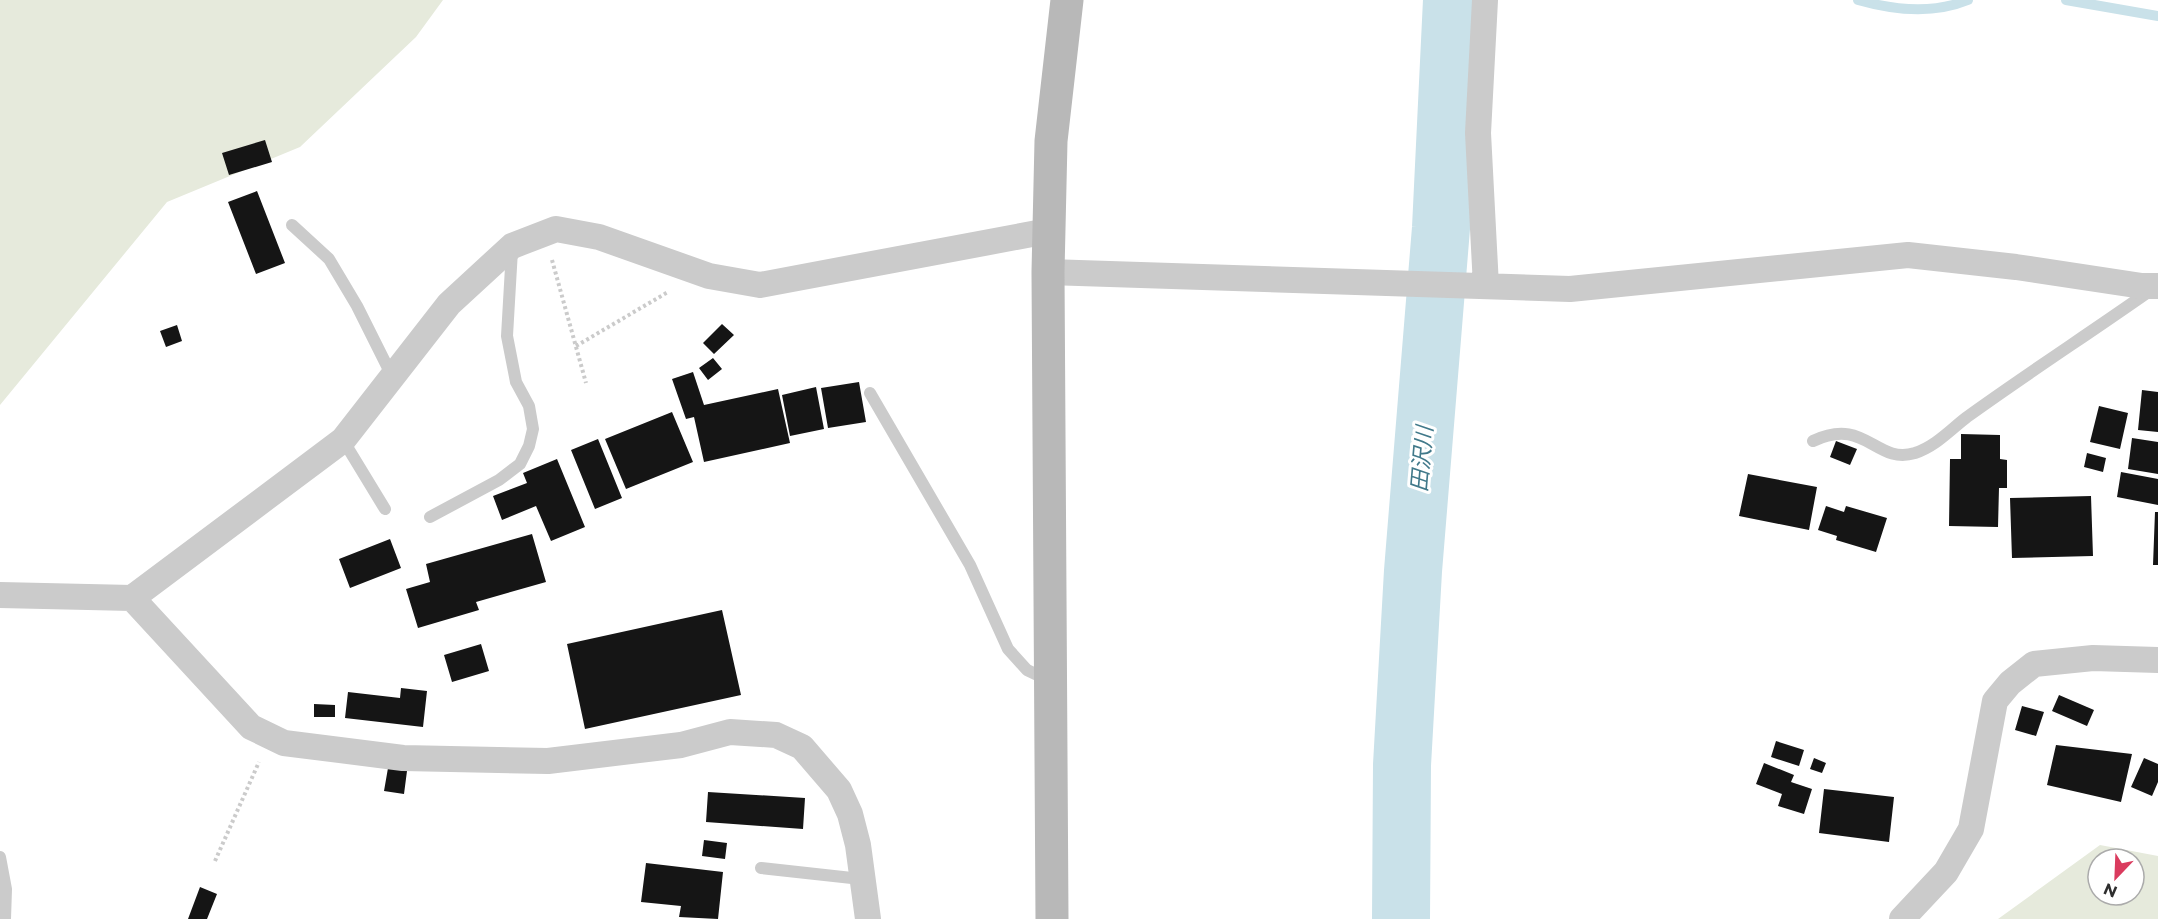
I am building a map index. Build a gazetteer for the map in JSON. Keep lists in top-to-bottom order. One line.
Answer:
{"water":["田沢川"],"north":"bottom left"}
